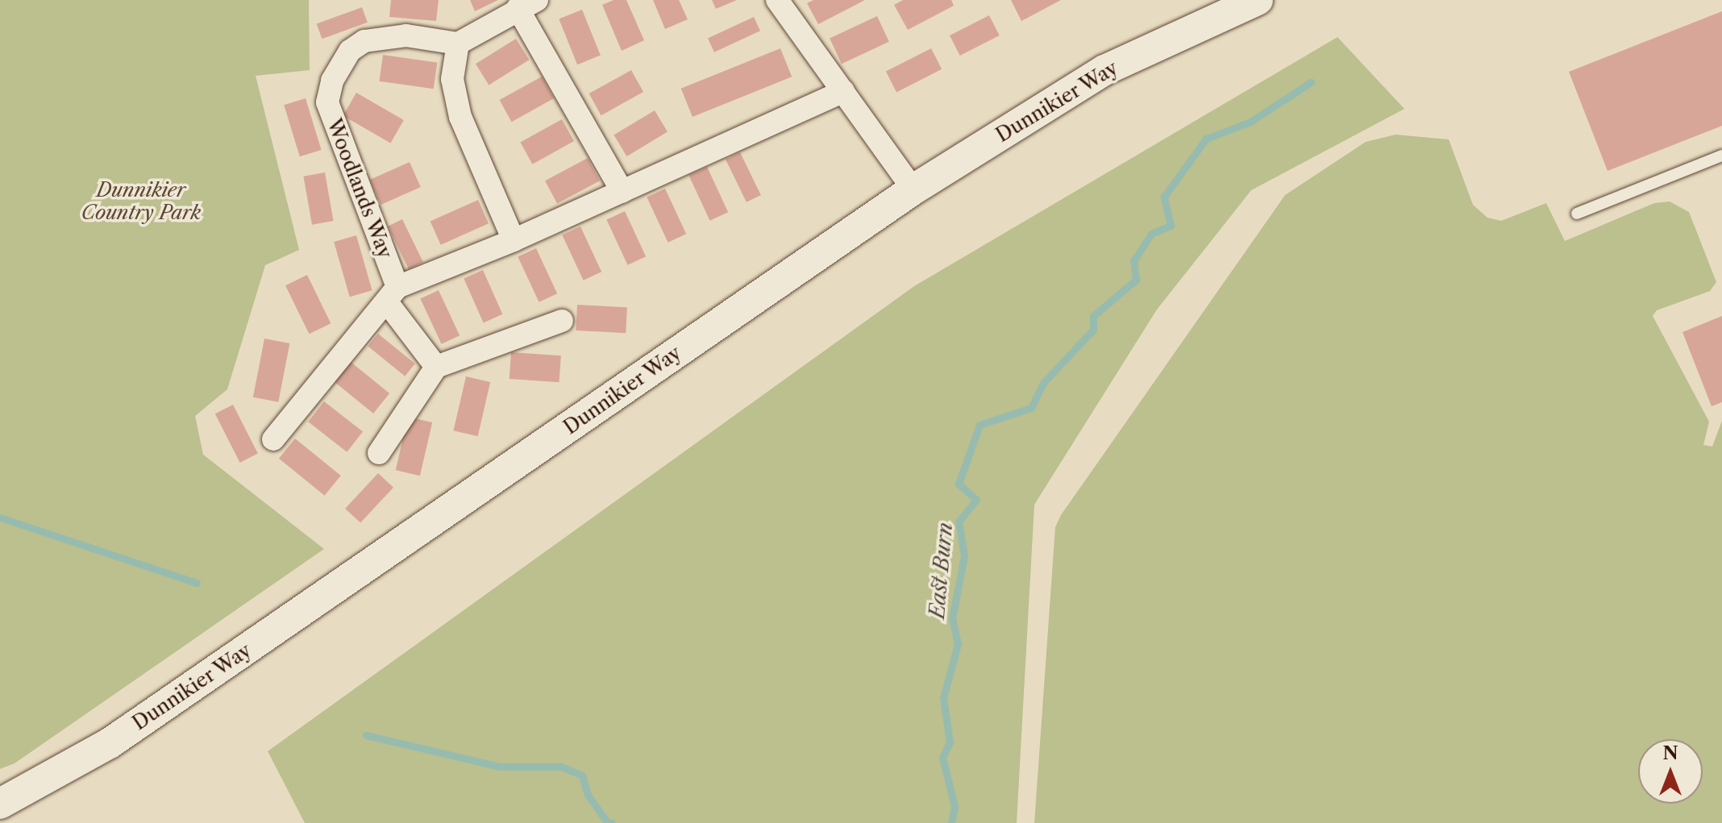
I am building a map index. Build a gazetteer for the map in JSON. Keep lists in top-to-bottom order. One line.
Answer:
{"streets":{"main road":["Dunnikier Way"],"street":["Woodlands Way"]},"water":["East Burn"],"parks":["Dunnikier Country Park"],"north":"top"}
